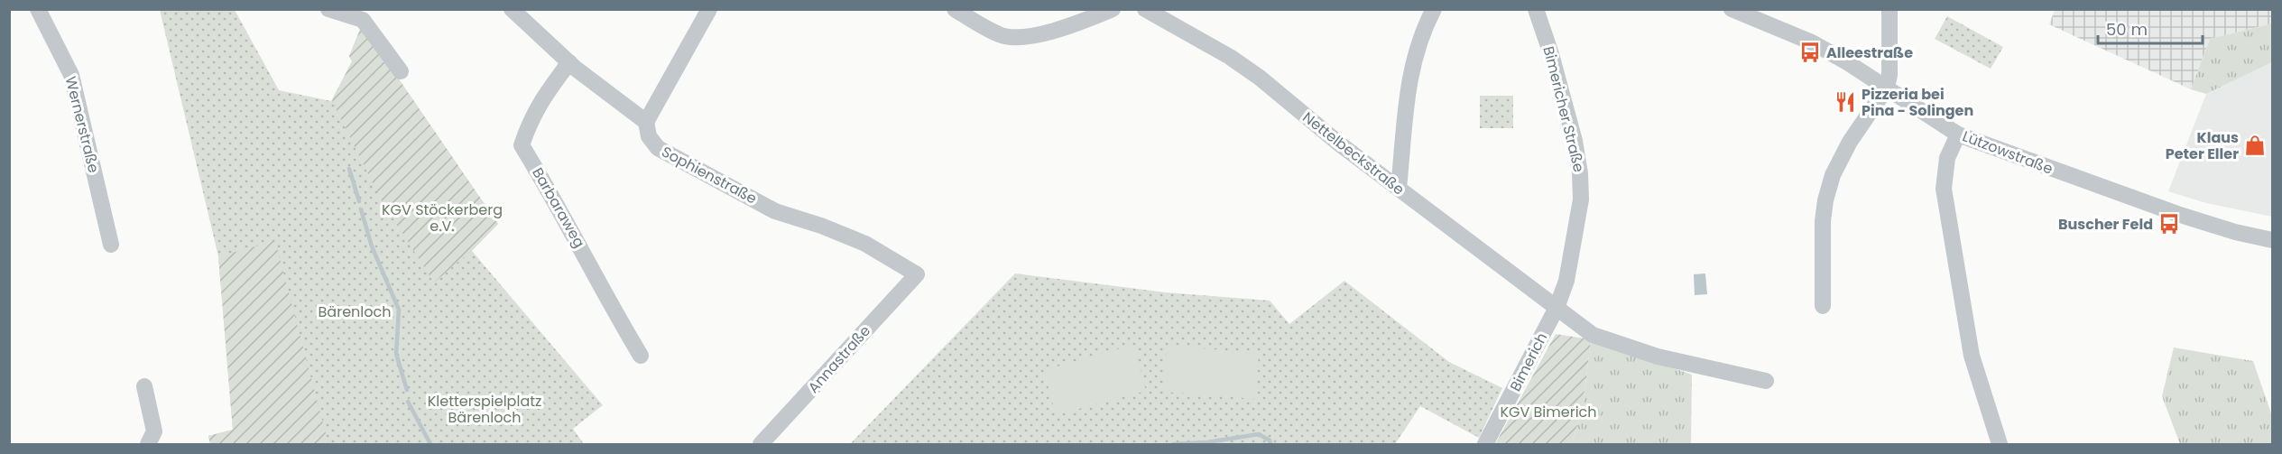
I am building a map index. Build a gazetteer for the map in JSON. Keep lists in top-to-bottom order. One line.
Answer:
{"streets":{"street":["Bimericher Straße","Wernerstraße","Lützowstraße","Nettelbeckstraße","Sophienstraße","Barbaraweg","Annastraße","Bimerich"]},"crossings":[["Bimericher Straße","Nettelbeckstraße"],["Bimericher Straße","Bimerich"],["Nettelbeckstraße","Bimerich"],["Sophienstraße","Barbaraweg"],["Sophienstraße","Annastraße"]],"parks":["KGV Stöckerberg e.V.","Bärenloch","Kletterspielplatz Bärenloch","KGV Bimerich"],"places":{"bus stop":["Alleestraße","Buscher Feld"],"restaurant":["Pizzeria bei Pina - Solingen"],"shop":["Klaus Peter Eller"]},"scale_bar":"50 m"}
